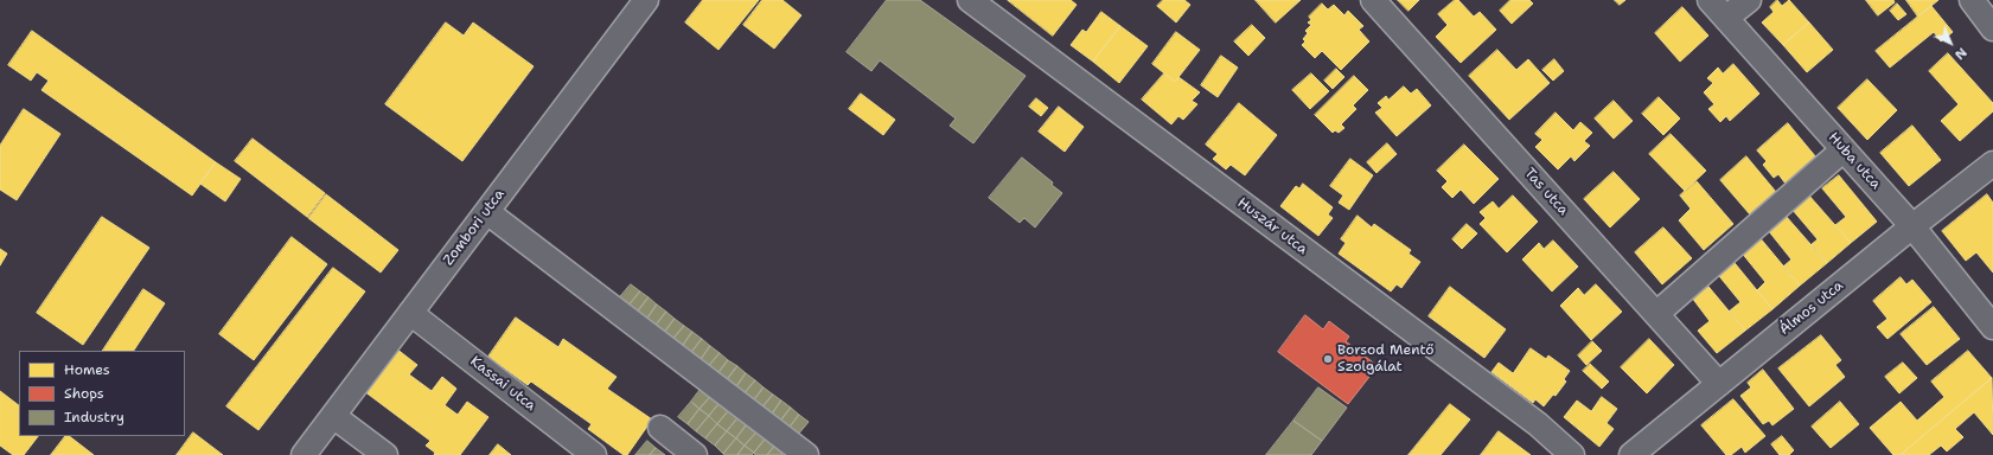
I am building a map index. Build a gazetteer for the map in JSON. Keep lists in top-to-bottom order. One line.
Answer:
{"streets":{"street":["Huba utca","Tas utca","Huszár utca","Zombori utca","Álmos utca","Kassai utca"]},"crossings":[["Huba utca","Álmos utca"],["Tas utca","Álmos utca"],["Zombori utca","Kassai utca"]],"places":["Borsod Mentő Szolgálat"],"legend":["Homes","Shops","Industry"],"north":"bottom right"}
